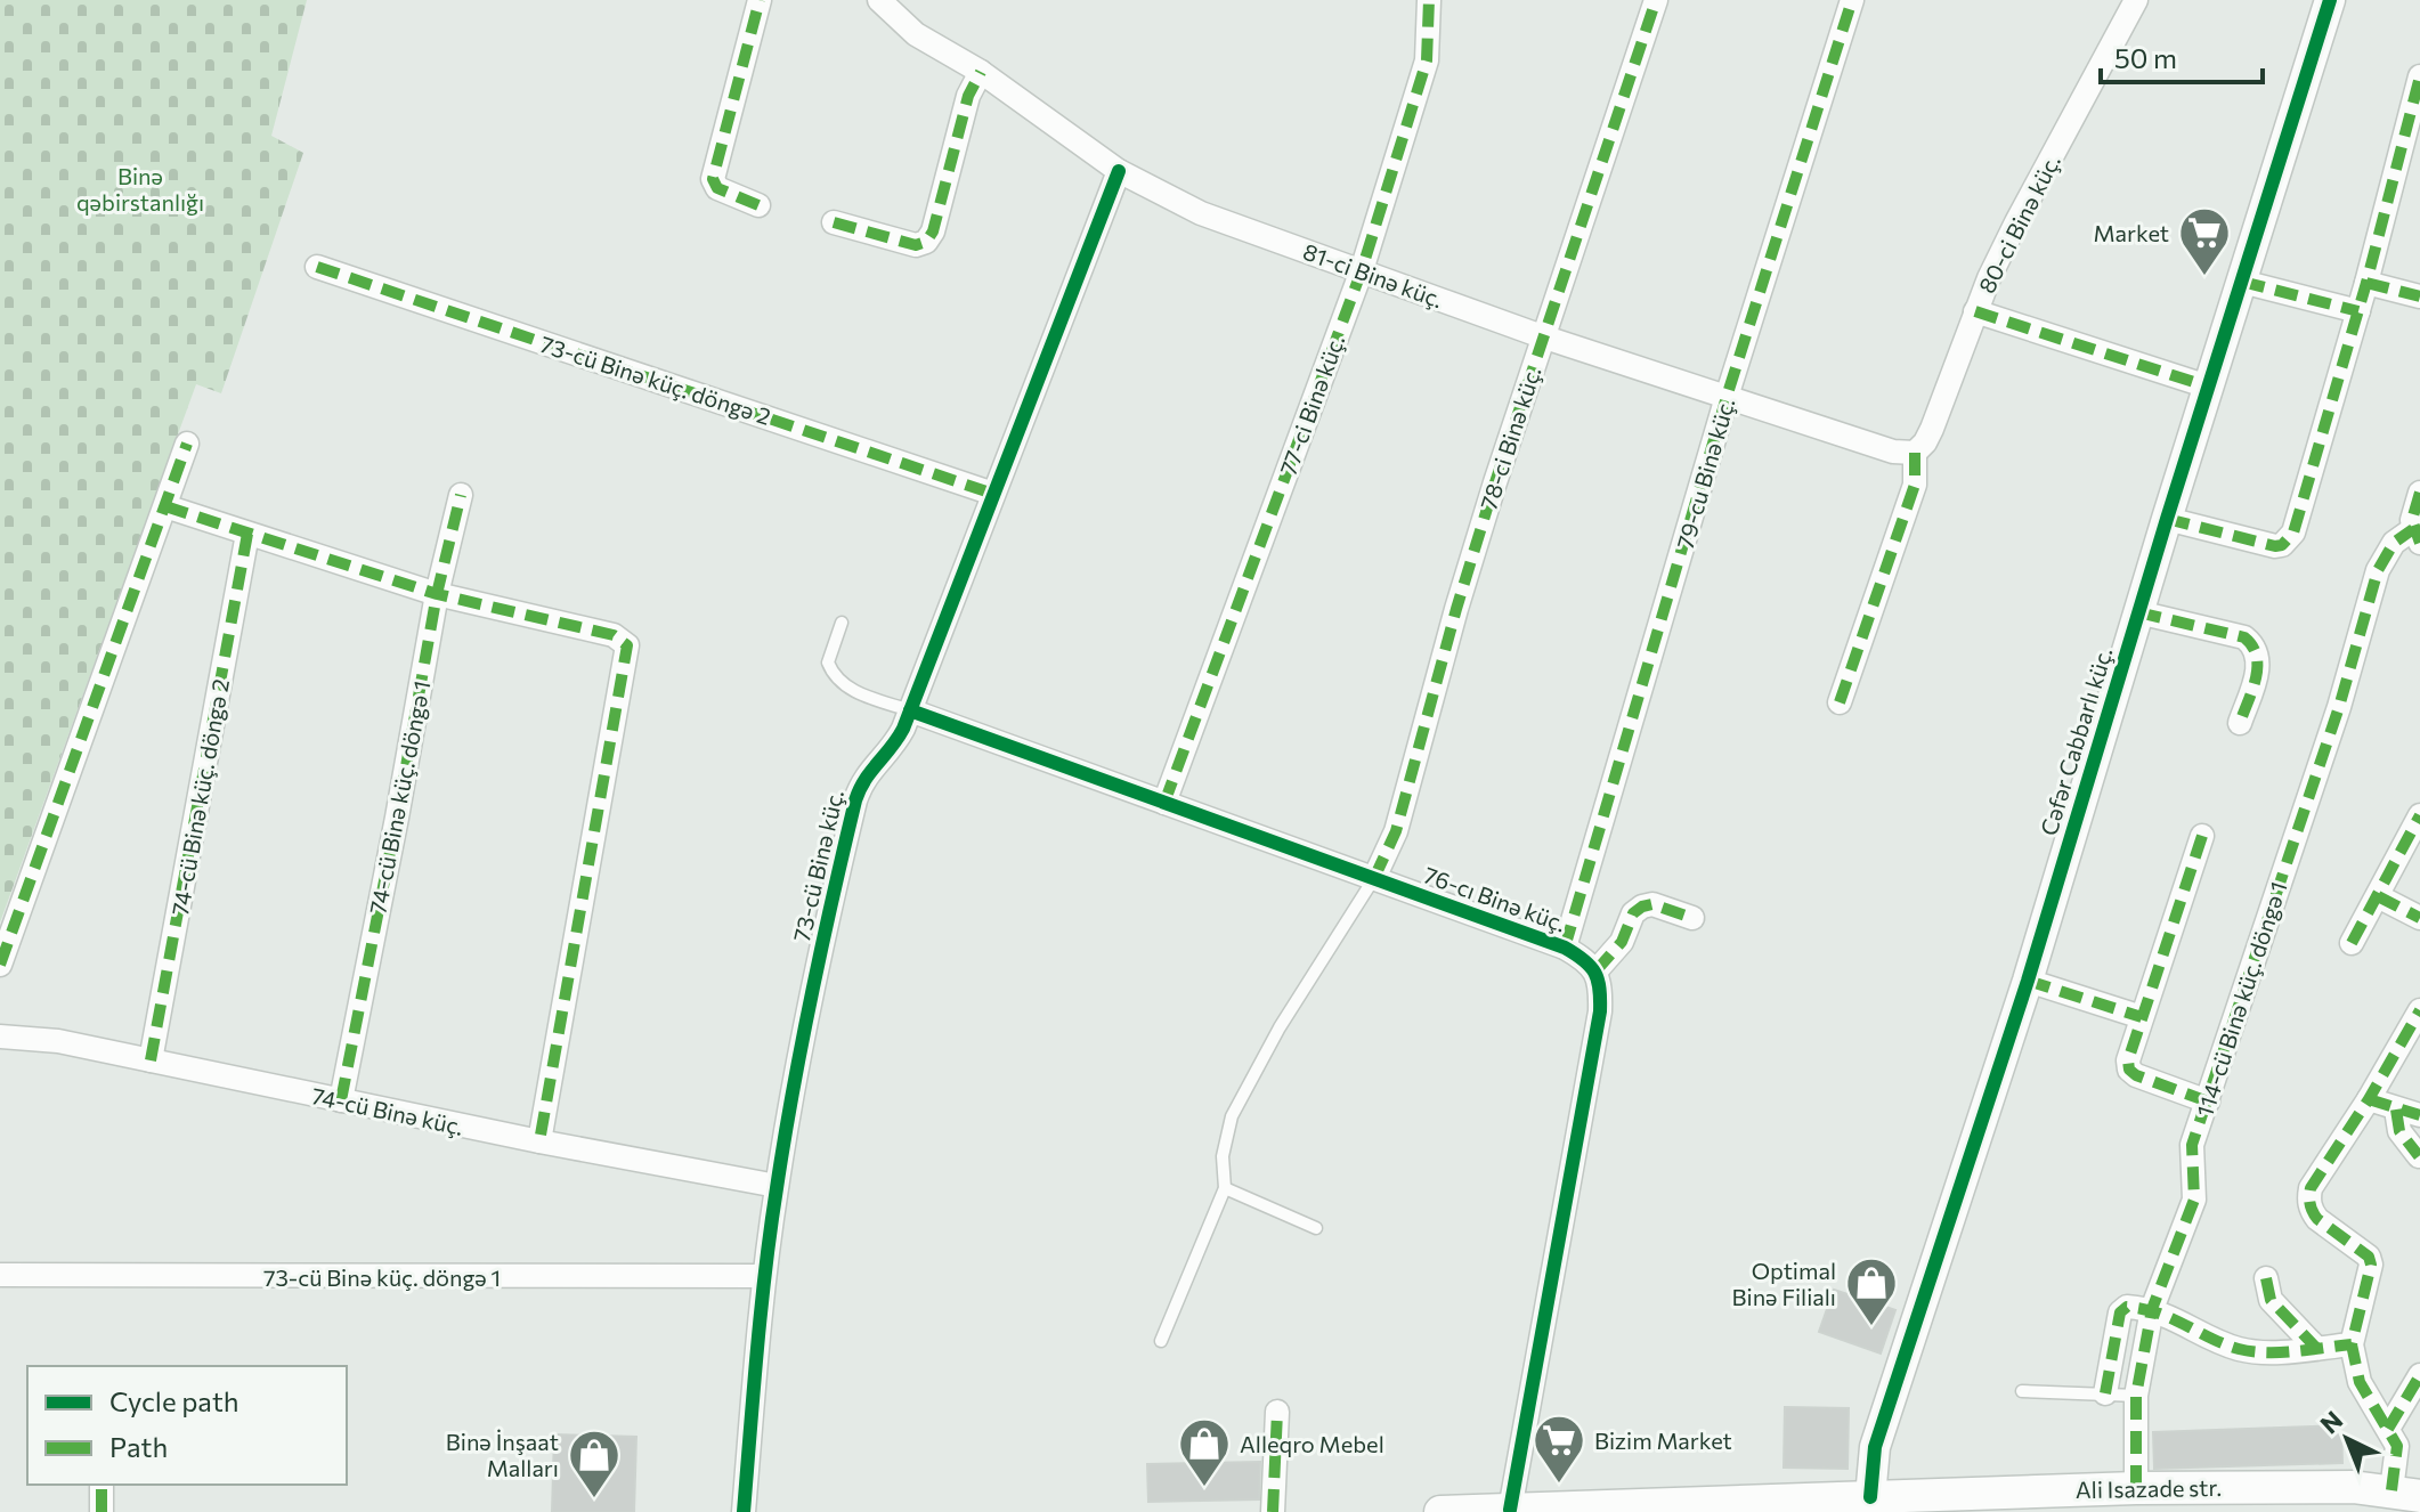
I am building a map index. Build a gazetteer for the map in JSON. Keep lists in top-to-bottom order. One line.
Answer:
{"streets":{"main road":["Ali Isazade str."],"street":["80-ci Binə küç.","81-ci Binə küç.","73-cü Binə küç. döngə 2","77-ci Binə küç.","78-ci Binə küç.","79-cu Binə küç.","Cəfər Cabbarlı küç.","74-cü Binə küç. döngə 2","74-cü Binə küç. döngə 1","73-cü Binə küç.","76-cı Binə küç.","114-cü Binə küç. döngə 1","74-cü Binə küç.","73-cü Binə küç. döngə 1"]},"crossings":[["80-ci Binə küç.","81-ci Binə küç."],["81-ci Binə küç.","77-ci Binə küç."],["81-ci Binə küç.","78-ci Binə küç."],["81-ci Binə küç.","79-cu Binə küç."],["81-ci Binə küç.","73-cü Binə küç."],["73-cü Binə küç. döngə 2","73-cü Binə küç."],["77-ci Binə küç.","76-cı Binə küç."],["78-ci Binə küç.","76-cı Binə küç."],["79-cu Binə küç.","76-cı Binə küç."],["Cəfər Cabbarlı küç.","Ali Isazade str."],["74-cü Binə küç. döngə 2","74-cü Binə küç."],["74-cü Binə küç. döngə 1","74-cü Binə küç."],["73-cü Binə küç.","76-cı Binə küç."],["73-cü Binə küç.","74-cü Binə küç."],["73-cü Binə küç.","73-cü Binə küç. döngə 1"],["114-cü Binə küç. döngə 1","Ali Isazade str."]],"parks":["Binə qəbirstanlığı"],"places":{"supermarket":["Market","Bizim Market"],"shop":["Optimal Binə Filialı","Alleqro Mebel","Binə İnşaat Malları"]},"legend":["Cycle path","Path"],"scale_bar":"50 m","north":"top left"}
